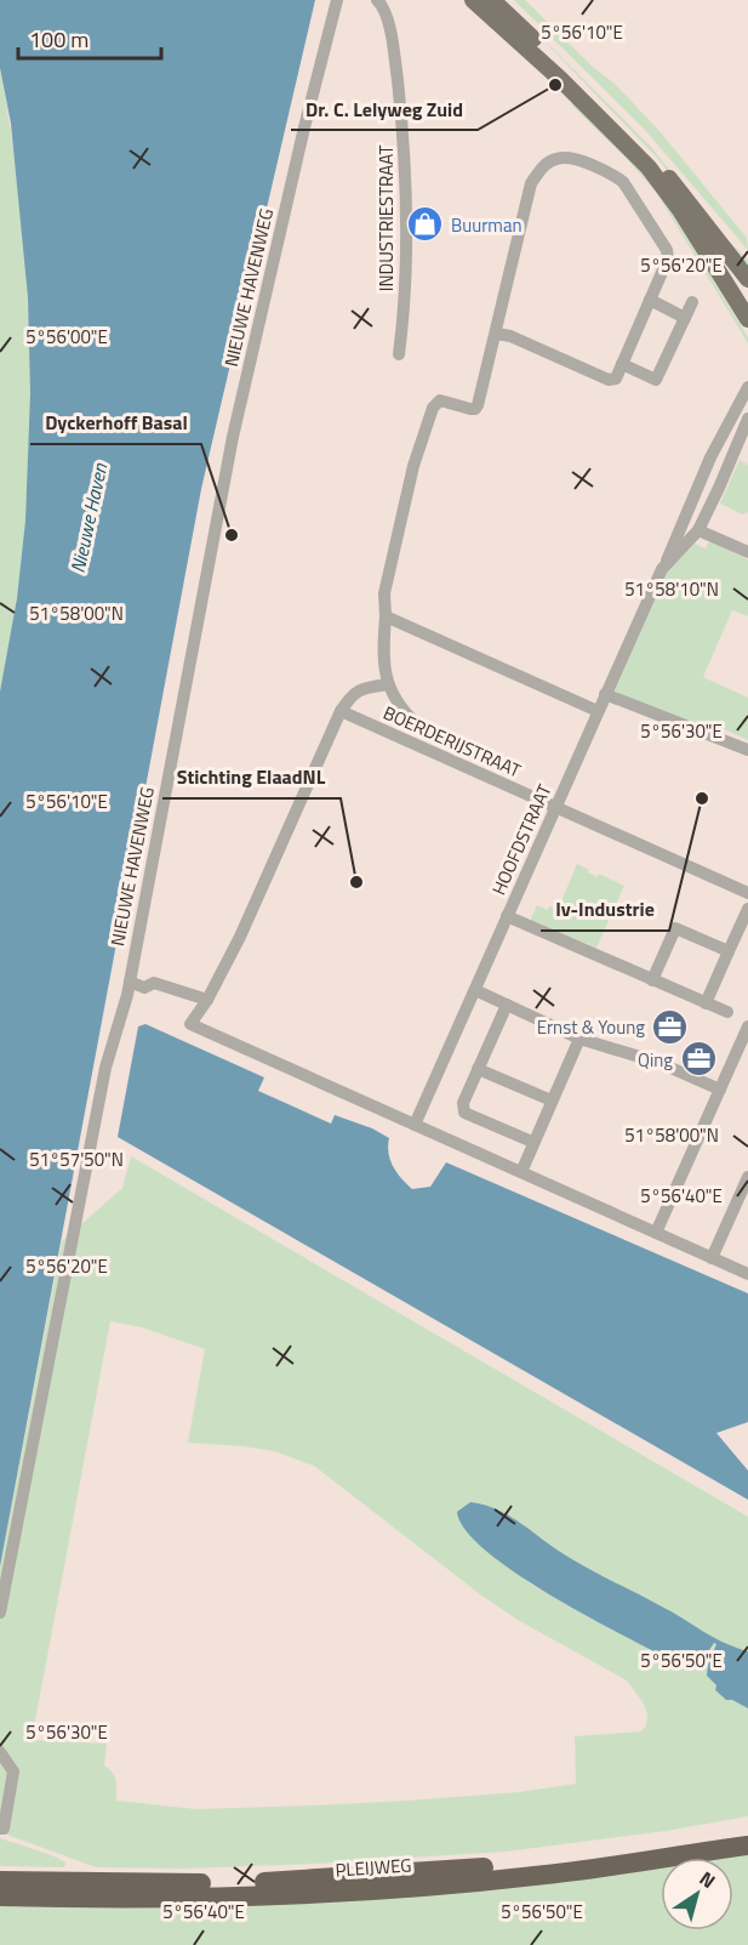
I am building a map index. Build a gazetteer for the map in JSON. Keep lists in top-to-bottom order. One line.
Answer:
{"streets":{"highway":["PLEIJWEG"],"street":["INDUSTRIESTRAAT","NIEUWE HAVENWEG","BOERDERIJSTRAAT","HOOFDSTRAAT"]},"crossings":[["BOERDERIJSTRAAT","HOOFDSTRAAT"]],"water":["Nieuwe Haven"],"places":{"other":["Dr. C. Lelyweg Zuid","Dyckerhoff Basal","Iv-Industrie","Stichting ElaadNL"],"shop":["Buurman"],"office":["Ernst & Young","Qing"]},"scale_bar":"100 m","north":"top right","coordinates":["5°56'10\"E","5°56'20\"E","5°56'00\"E","51°58'10\"N","51°58'00\"N","5°56'30\"E","51°57'50\"N","5°56'40\"E","5°56'50\"E"]}
